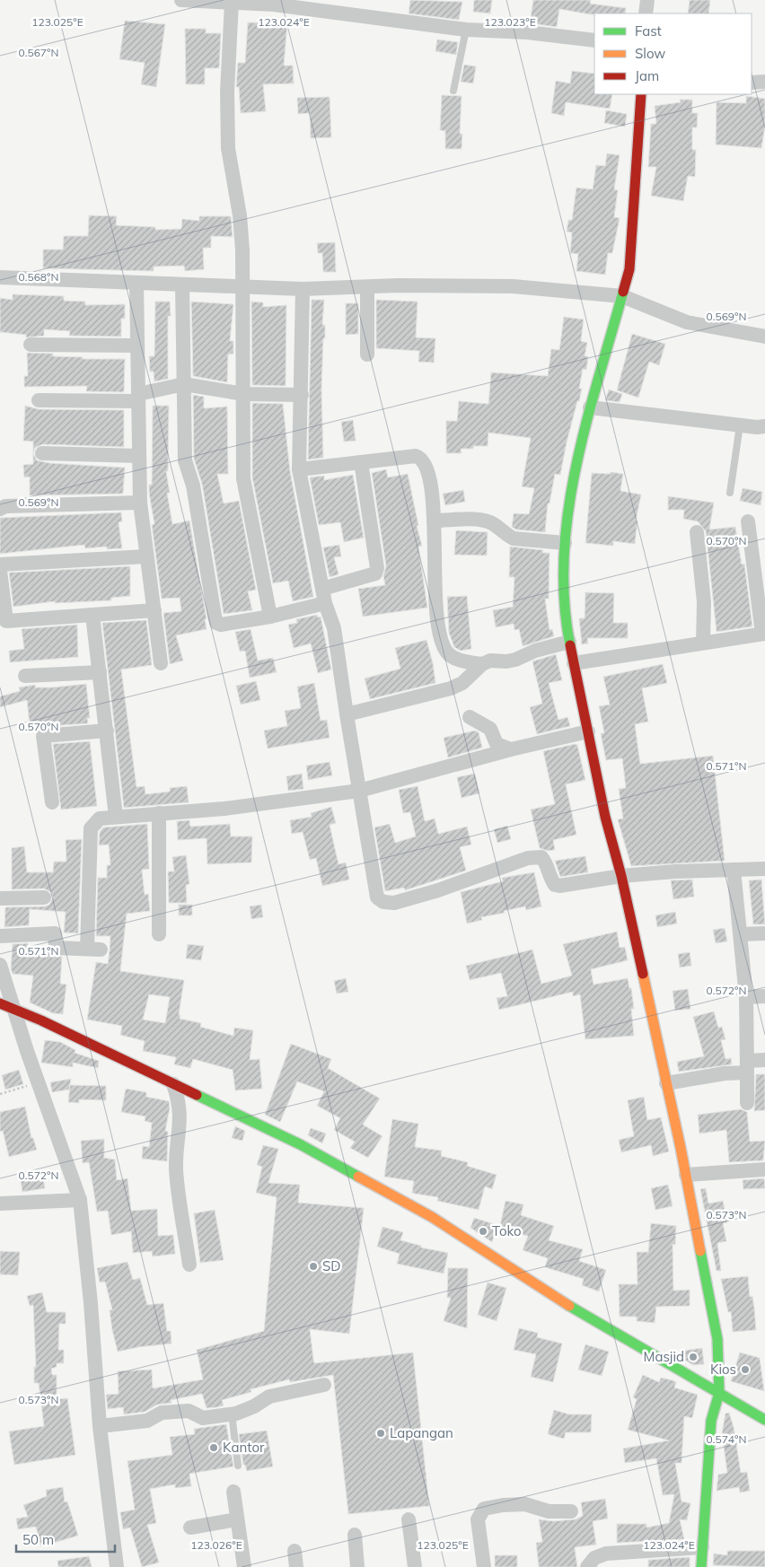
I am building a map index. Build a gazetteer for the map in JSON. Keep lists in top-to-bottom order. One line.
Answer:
{"places":["Toko","SD","Masjid","Kios","Lapangan","Kantor"],"legend":["Fast","Slow","Jam"],"scale_bar":"50 m","coordinates":["123.025°E","123.024°E","123.023°E","0.567°N","0.568°N","0.569°N","0.570°N","0.571°N","0.572°N","0.573°N","0.574°N","123.026°E"]}
